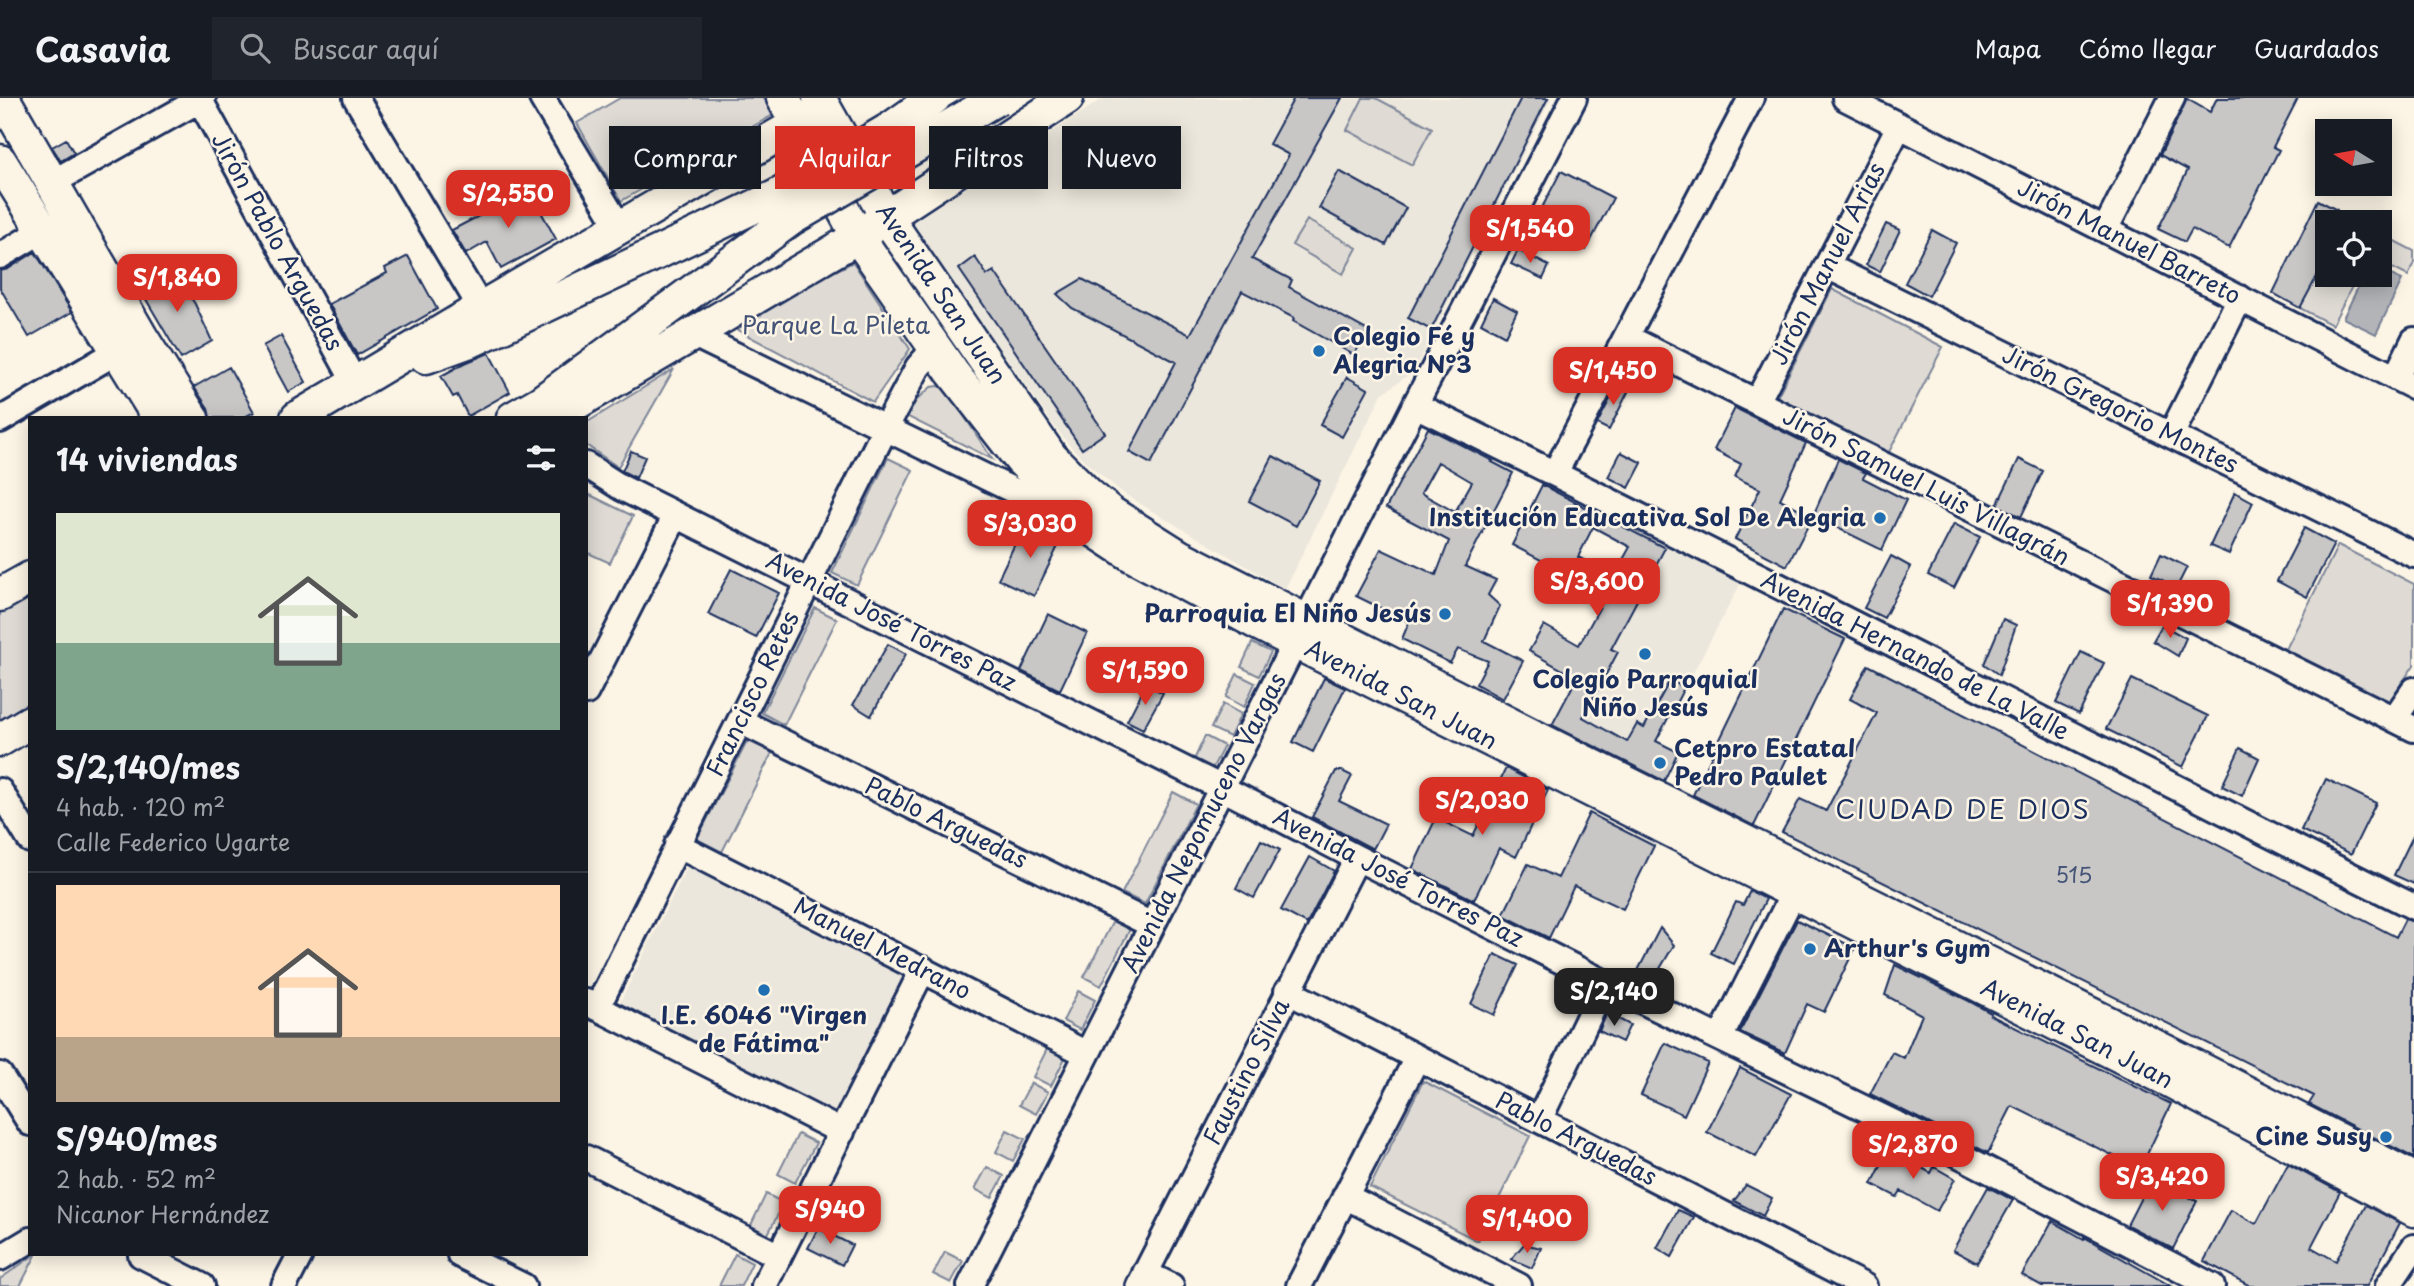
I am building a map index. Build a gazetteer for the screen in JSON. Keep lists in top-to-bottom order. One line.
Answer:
{"streets":{"main road":["Avenida San Juan"],"street":["Jirón Pablo Arguedas","Jirón Manuel Barreto","Jirón Manuel Arias","Jirón Gregorio Montes","Jirón Samuel Luis Villagrán","Avenida José Torres Paz","Avenida Hernando de La Valle","Francisco Retes","Pablo Arguedas","Avenida Nepomuceno Vargas","Manuel Medrano","Faustino Silva"]},"crossings":[["Jirón Manuel Barreto","Jirón Manuel Arias"],["Jirón Manuel Arias","Jirón Gregorio Montes"],["Jirón Manuel Arias","Jirón Samuel Luis Villagrán"],["Avenida San Juan","Francisco Retes"],["Avenida San Juan","Avenida Nepomuceno Vargas"],["Avenida José Torres Paz","Francisco Retes"],["Avenida José Torres Paz","Avenida Nepomuceno Vargas"],["Avenida José Torres Paz","Faustino Silva"],["Avenida Hernando de La Valle","Avenida Nepomuceno Vargas"],["Francisco Retes","Pablo Arguedas"],["Francisco Retes","Manuel Medrano"],["Pablo Arguedas","Avenida Nepomuceno Vargas"],["Pablo Arguedas","Faustino Silva"],["Avenida Nepomuceno Vargas","Manuel Medrano"]],"districts":["CIUDAD DE DIOS"],"parks":["Parque La Pileta"],"places":["Colegio Fé y Alegria N°3","Institución Educativa Sol De Alegria","Parroquia El Niño Jesús","Colegio Parroquial Niño Jesús","Cetpro Estatal Pedro Paulet","Arthur's Gym","I.E. 6046 \"Virgen de Fátima\"","Cine Susy"],"house_numbers":["515"],"north":"left","page":{"header":"Casavia","search":"Buscar aquí","nav":["Mapa","Cómo llegar","Guardados"],"chip":["Comprar","Alquilar","Filtros","Nuevo"],"price":["S/2,550","S/1,540","S/1,840","S/1,450","S/3,030","S/3,600","S/1,390","S/1,590","S/2,030","S/2,140","S/2,870","S/3,420","S/940","S/1,400"],"heading":"14 viviendas","list":[{"name":"S/2,140/mes","note":"4 hab. · 120 m² · Calle Federico Ugarte"},{"name":"S/940/mes","note":"2 hab. · 52 m² · Nicanor Hernández"}]}}
